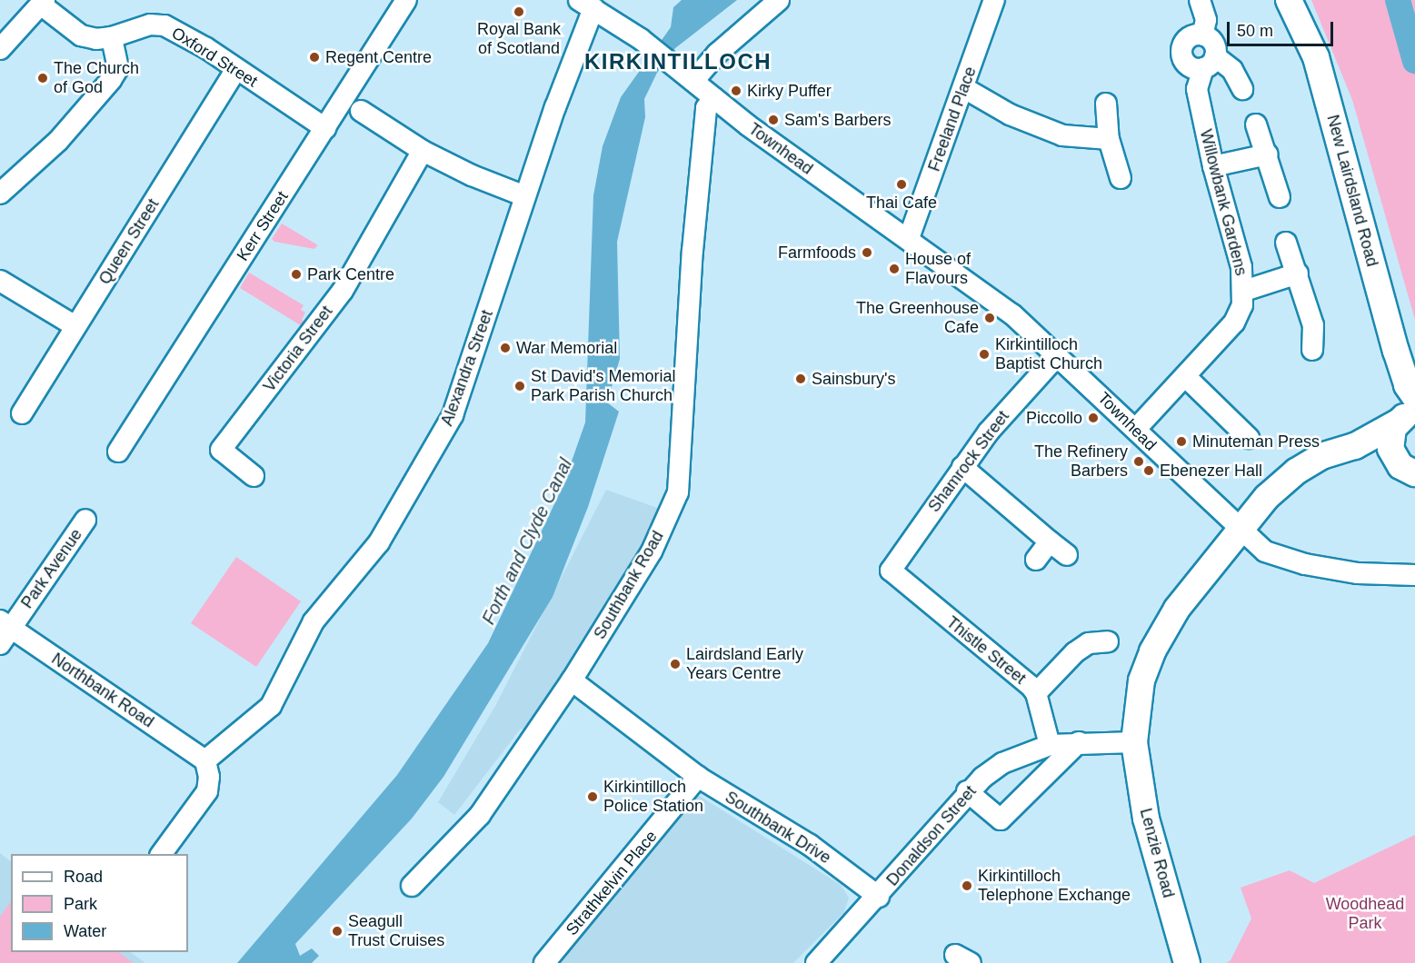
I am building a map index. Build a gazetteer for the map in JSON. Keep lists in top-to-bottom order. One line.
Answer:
{"streets":{"main road":["New Lairdsland Road","Lenzie Road"],"street":["Oxford Street","Freeland Place","Townhead","Willowbank Gardens","Kerr Street","Queen Street","Victoria Street","Alexandra Street","Shamrock Street","Park Avenue","Southbank Road","Thistle Street","Northbank Road","Southbank Drive","Donaldson Street","Strathkelvin Place"]},"crossings":[["Oxford Street","Kerr Street"],["Oxford Street","Queen Street"],["Freeland Place","Townhead"],["Townhead","Willowbank Gardens"],["Townhead","Alexandra Street"],["Townhead","Shamrock Street"],["Townhead","Southbank Road"],["Alexandra Street","Northbank Road"],["Shamrock Street","Thistle Street"],["Park Avenue","Northbank Road"],["Southbank Road","Southbank Drive"],["Thistle Street","Donaldson Street"],["Southbank Drive","Donaldson Street"],["Southbank Drive","Strathkelvin Place"],["Donaldson Street","Lenzie Road"]],"districts":["KIRKINTILLOCH"],"water":["Forth and Clyde Canal"],"parks":["Woodhead Park"],"places":["Royal Bank of Scotland","Regent Centre","The Church of God","Kirky Puffer","Sam's Barbers","Thai Cafe","Farmfoods","House of Flavours","Park Centre","The Greenhouse Cafe","War Memorial","Kirkintilloch Baptist Church","Sainsbury's","St David's Memorial Park Parish Church","Piccollo","Minuteman Press","The Refinery Barbers","Ebenezer Hall","Lairdsland Early Years Centre","Kirkintilloch Police Station","Kirkintilloch Telephone Exchange","Seagull Trust Cruises"],"legend":["Road","Park","Water"],"scale_bar":"50 m"}
